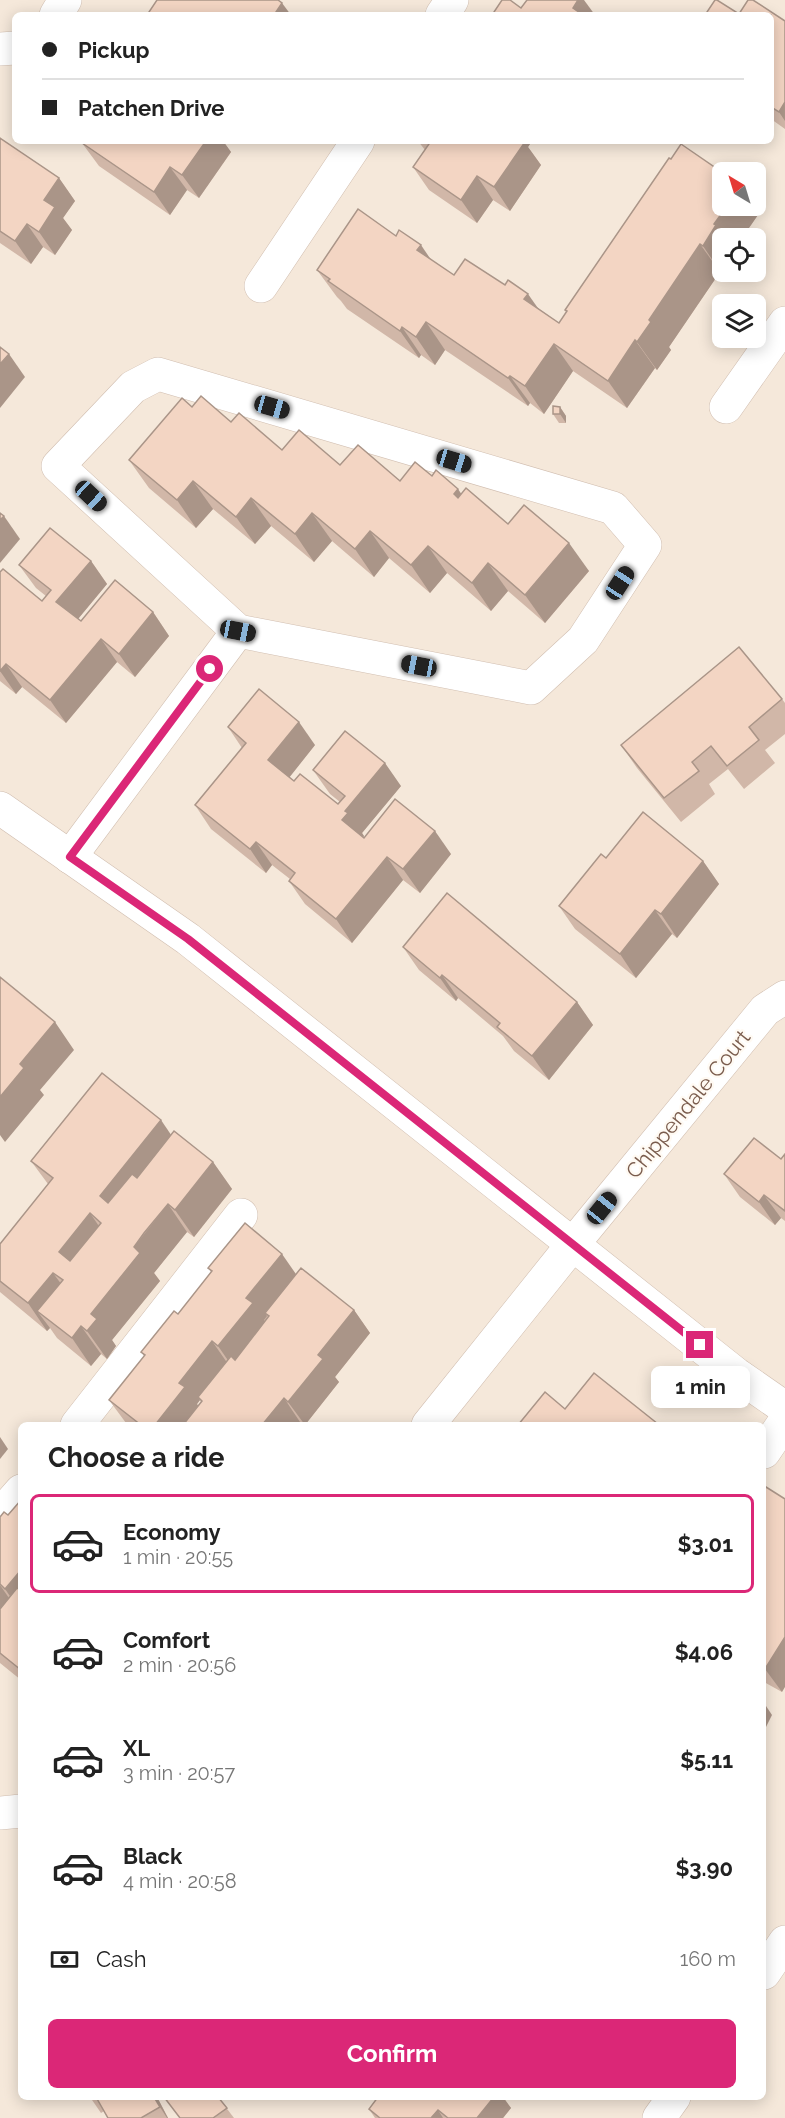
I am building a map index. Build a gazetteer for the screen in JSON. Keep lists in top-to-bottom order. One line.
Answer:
{"streets":{"street":["Chippendale Court"]},"north":"top left","page":{"banner":["Pickup","Patchen Drive"],"bubble":"1 min","heading":"Choose a ride","list":[{"name":"Economy","note":"1 min · 20:55","value":"$3.01"},{"name":"Comfort","note":"2 min · 20:56","value":"$4.06"},{"name":"XL","note":"3 min · 20:57","value":"$5.11"},{"name":"Black","note":"4 min · 20:58","value":"$3.90"}],"pay":["Cash","160 m"],"buttons":"Confirm"}}
